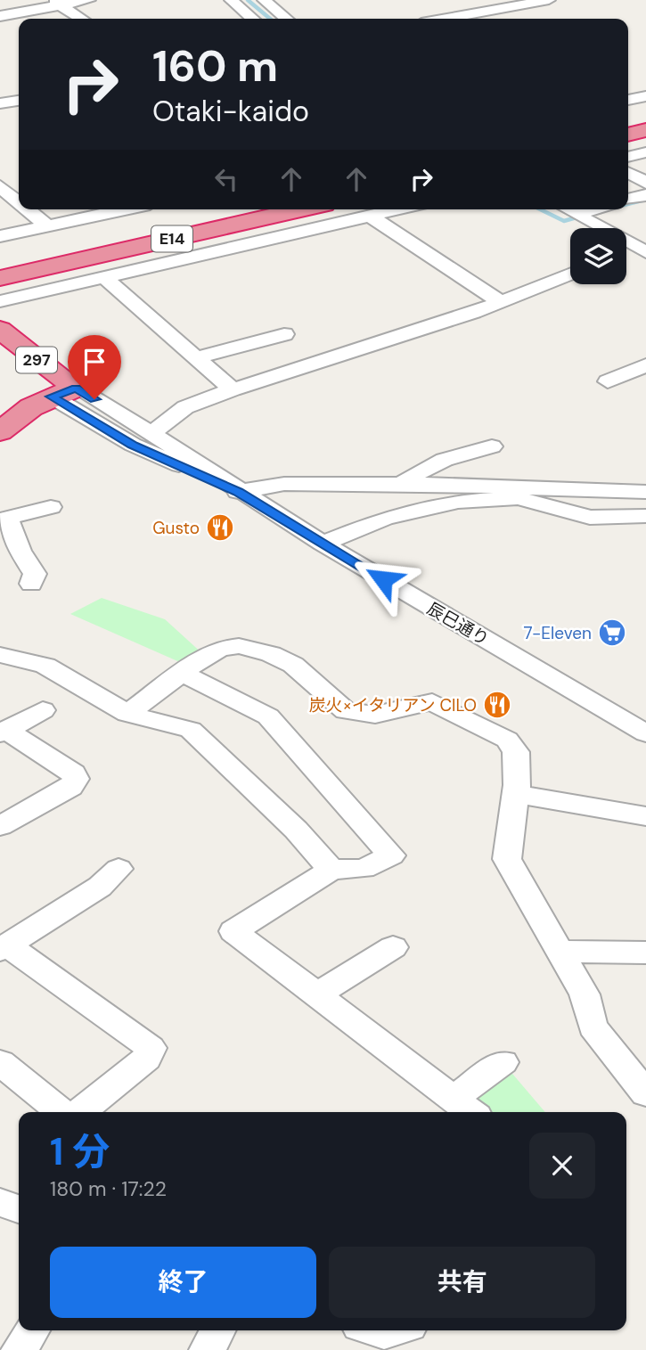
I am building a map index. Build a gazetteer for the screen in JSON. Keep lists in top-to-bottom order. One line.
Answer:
{"streets":{"highway":["E14","297"],"street":["辰巳通り"]},"crossings":[["297","辰巳通り"]],"places":{"restaurant":["Gusto","炭火×イタリアン CILO"],"supermarket":["7-Eleven"]},"page":{"turn":["160 m","Otaki-kaido"],"heading":["1 分","180 m · 17:22"],"buttons":["終了","共有"]}}
